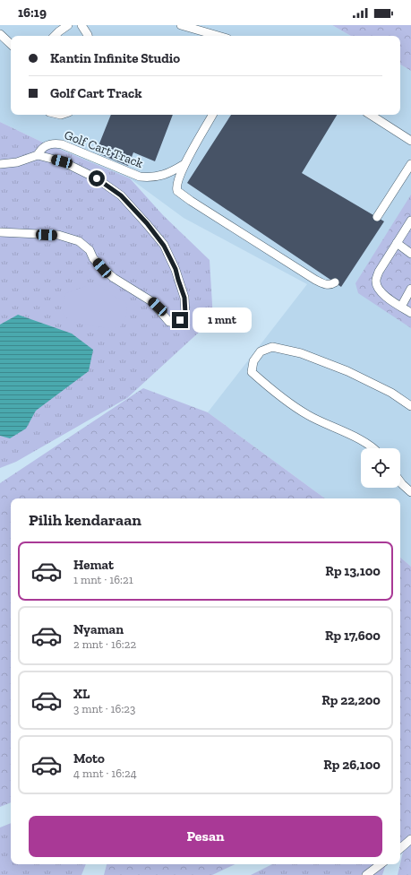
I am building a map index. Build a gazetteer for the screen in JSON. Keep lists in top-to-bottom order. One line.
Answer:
{"streets":{"lane":["Golf Cart Track"]},"page":{"status":"16:19","banner":["Kantin Infinite Studio","Golf Cart Track"],"bubble":"1 mnt","heading":"Pilih kendaraan","list":[{"name":"Hemat","note":"1 mnt · 16:21","value":"Rp 13,100"},{"name":"Nyaman","note":"2 mnt · 16:22","value":"Rp 17,600"},{"name":"XL","note":"3 mnt · 16:23","value":"Rp 22,200"},{"name":"Moto","note":"4 mnt · 16:24","value":"Rp 26,100"}],"buttons":"Pesan"}}
